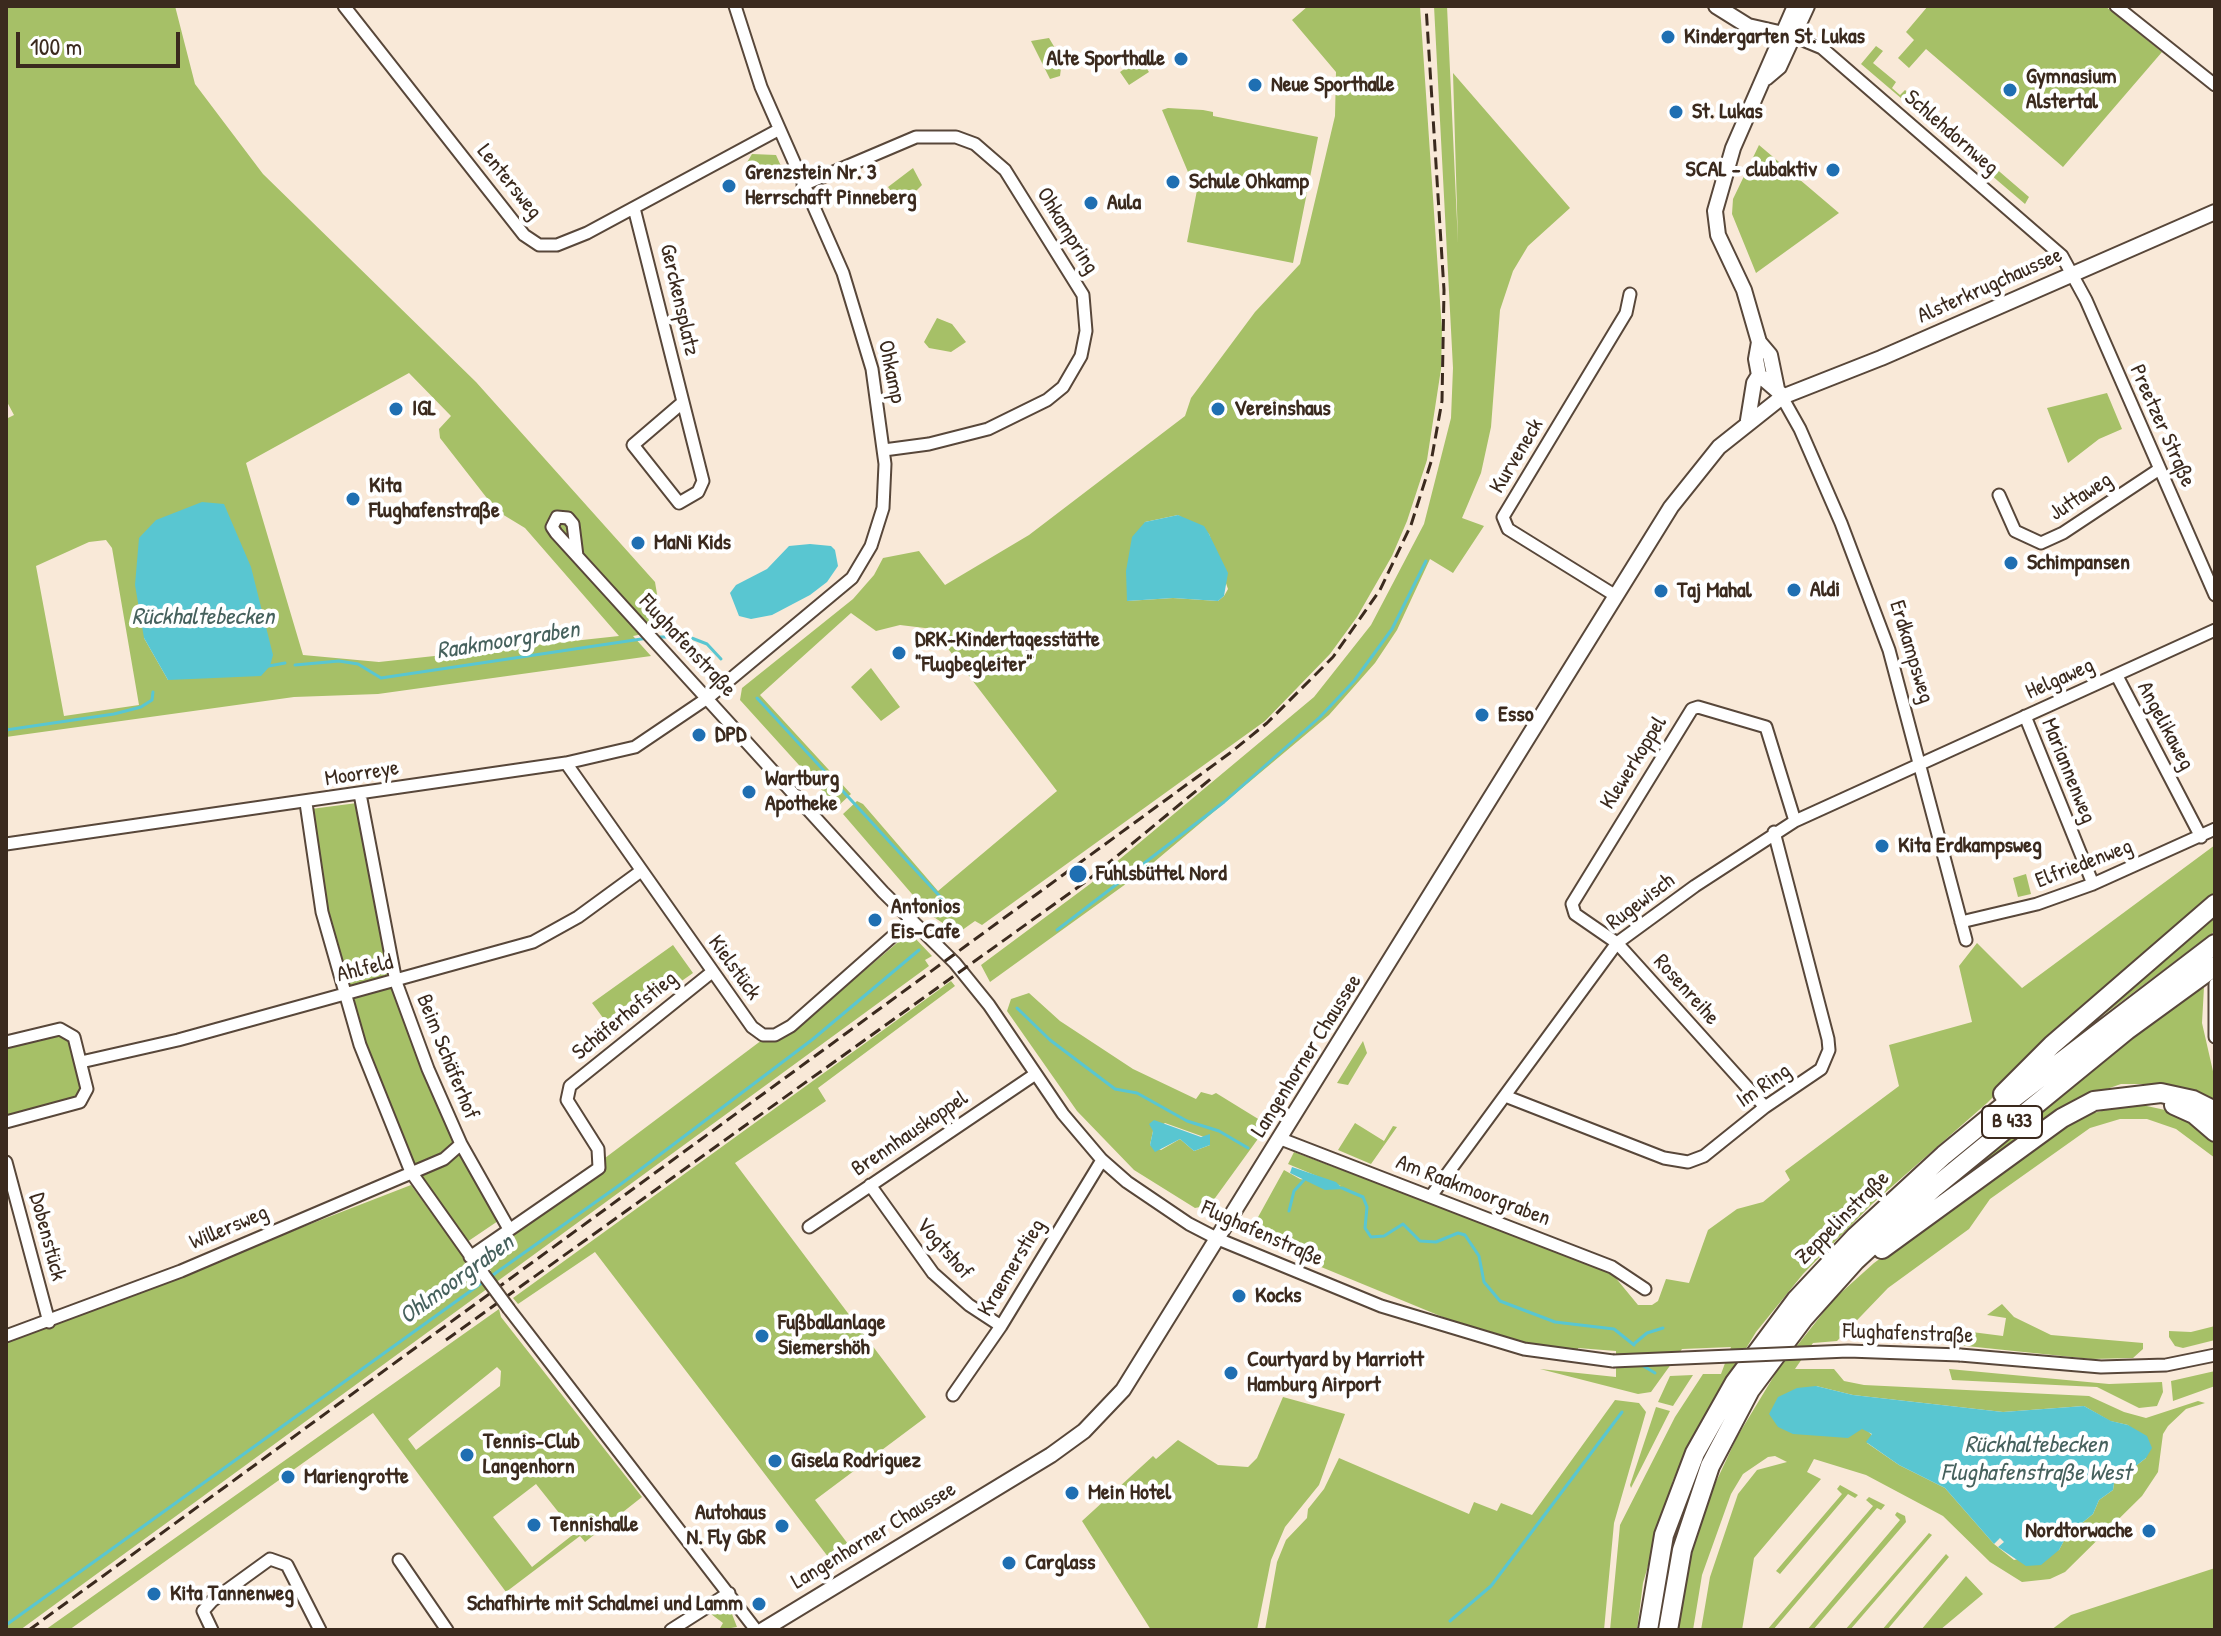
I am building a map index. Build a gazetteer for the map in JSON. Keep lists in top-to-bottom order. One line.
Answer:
{"streets":{"highway":["B 433","Zeppelinstraße"],"main road":["Alsterkrugchaussee","Erdkampsweg","Langenhorner Chaussee"],"street":["Schlehdornweg","Lentersweg","Ohkampring","Gerckensplatz","Ohkamp","Preetzer Straße","Kurveneck","Juttaweg","Flughafenstraße","Helgaweg","Angelikaweg","Klewerkoppel","Mariannenweg","Moorreye","Elfriedenweg","Rugewisch","Kielstück","Ahlfeld","Rosenreihe","Schäferhofstieg","Beim Schäferhof","Im Ring","Brennhauskoppel","Am Raakmoorgraben","Willersweg","Dobenstück","Vogtshof","Kraemerstieg"]},"crossings":[["Schlehdornweg","Alsterkrugchaussee"],["Schlehdornweg","Preetzer Straße"],["Schlehdornweg","Erdkampsweg"],["Lentersweg","Gerckensplatz"],["Lentersweg","Ohkamp"],["Ohkampring","Ohkamp"],["Alsterkrugchaussee","Preetzer Straße"],["Alsterkrugchaussee","Erdkampsweg"],["Alsterkrugchaussee","Langenhorner Chaussee"],["Ohkamp","Flughafenstraße"],["Ohkamp","Moorreye"],["Preetzer Straße","Juttaweg"],["Kurveneck","Langenhorner Chaussee"],["Flughafenstraße","Moorreye"],["Flughafenstraße","Kielstück"],["Flughafenstraße","Langenhorner Chaussee"],["Flughafenstraße","Brennhauskoppel"],["Flughafenstraße","Kraemerstieg"],["Erdkampsweg","Helgaweg"],["Erdkampsweg","Elfriedenweg"],["Erdkampsweg","Rugewisch"],["Erdkampsweg","Langenhorner Chaussee"],["Helgaweg","Angelikaweg"],["Helgaweg","Mariannenweg"],["Helgaweg","Rugewisch"],["Angelikaweg","Elfriedenweg"],["Klewerkoppel","Rugewisch"],["Klewerkoppel","Rosenreihe"],["Mariannenweg","Elfriedenweg"],["Moorreye","Kielstück"],["Moorreye","Beim Schäferhof"],["Rugewisch","Rosenreihe"],["Rugewisch","Im Ring"],["Rugewisch","Am Raakmoorgraben"],["Kielstück","Ahlfeld"],["Kielstück","Schäferhofstieg"],["Ahlfeld","Beim Schäferhof"],["Rosenreihe","Im Ring"],["Schäferhofstieg","Beim Schäferhof"],["Langenhorner Chaussee","Am Raakmoorgraben"],["Beim Schäferhof","Willersweg"],["Brennhauskoppel","Vogtshof"],["Willersweg","Dobenstück"],["Vogtshof","Kraemerstieg"]],"water":["Rückhaltebecken","Raakmoorgraben","Ohlmoorgraben","Rückhaltebecken Flughafenstraße West"],"places":["Kindergarten St. Lukas","Alte Sporthalle","Neue Sporthalle","Gymnasium Alstertal","St. Lukas","SCAL - clubaktiv","Schule Ohkamp","Grenzstein Nr. 3 Herrschaft Pinneberg","Aula","IGL","Vereinshaus","Kita Flughafenstraße","MaNi Kids","Schimpansen","Aldi","Taj Mahal","DRK-Kindertagesstätte \"Flugbegleiter\"","Esso","DPD","Wartburg Apotheke","Kita Erdkampsweg","Fuhlsbüttel Nord","Antonios Eis-Cafe","Kocks","Fußballanlage Siemershöh","Courtyard by Marriott Hamburg Airport","Tennis-Club Langenhorn","Gisela Rodriguez","Mariengrotte","Mein Hotel","Tennishalle","Autohaus N. Fly GbR","Nordtorwache","Carglass","Kita Tannenweg","Schafhirte mit Schalmei und Lamm"],"scale_bar":"100 m"}
